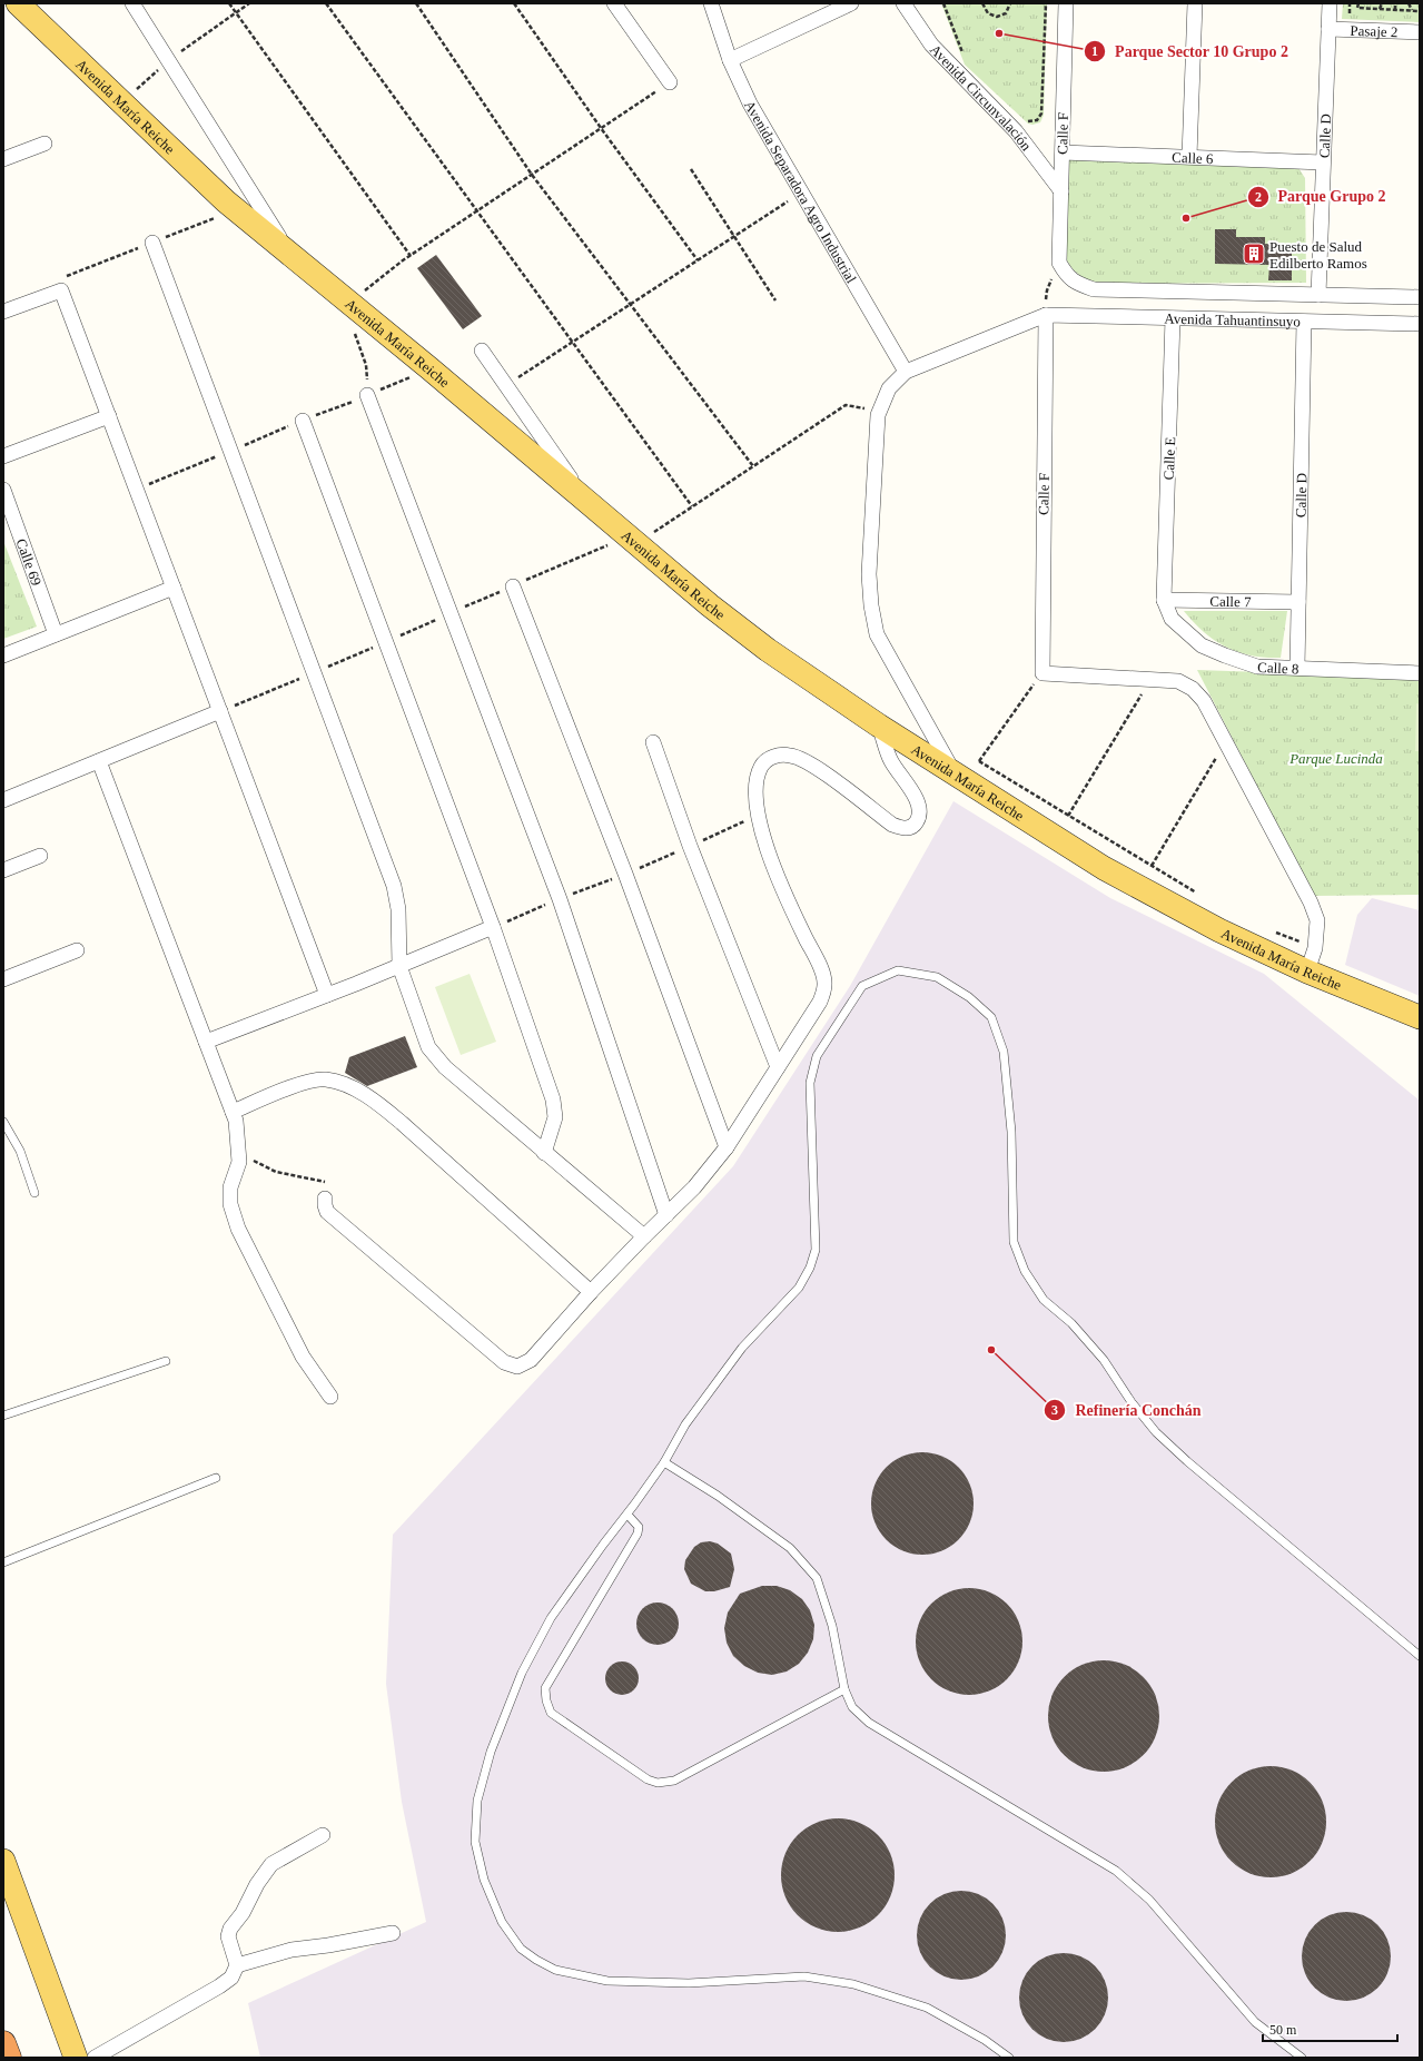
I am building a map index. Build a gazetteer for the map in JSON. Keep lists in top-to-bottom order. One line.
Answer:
{"streets":{"main road":["Avenida María Reiche"],"street":["Pasaje 2","Avenida Circunvalación","Calle F","Calle D","Calle 6","Avenida Separadora Agro Industrial","Avenida Tahuantinsuyo","Calle E","Calle 69","Calle 7","Calle 8"]},"crossings":[["Pasaje 2","Calle D"],["Avenida Circunvalación","Calle F"],["Calle F","Calle 6"],["Calle F","Avenida Tahuantinsuyo"],["Calle D","Calle 6"],["Calle D","Avenida Tahuantinsuyo"],["Calle D","Calle 7"],["Calle D","Calle 8"],["Avenida Tahuantinsuyo","Calle E"],["Calle E","Calle 7"],["Calle E","Calle 8"],["Calle 7","Calle 8"]],"parks":["Parque Lucinda"],"places":{"other":["Parque Sector 10 Grupo 2","Parque Grupo 2","Refinería Conchán"],"building":["Puesto de Salud Edilberto Ramos"]},"scale_bar":"50 m"}
